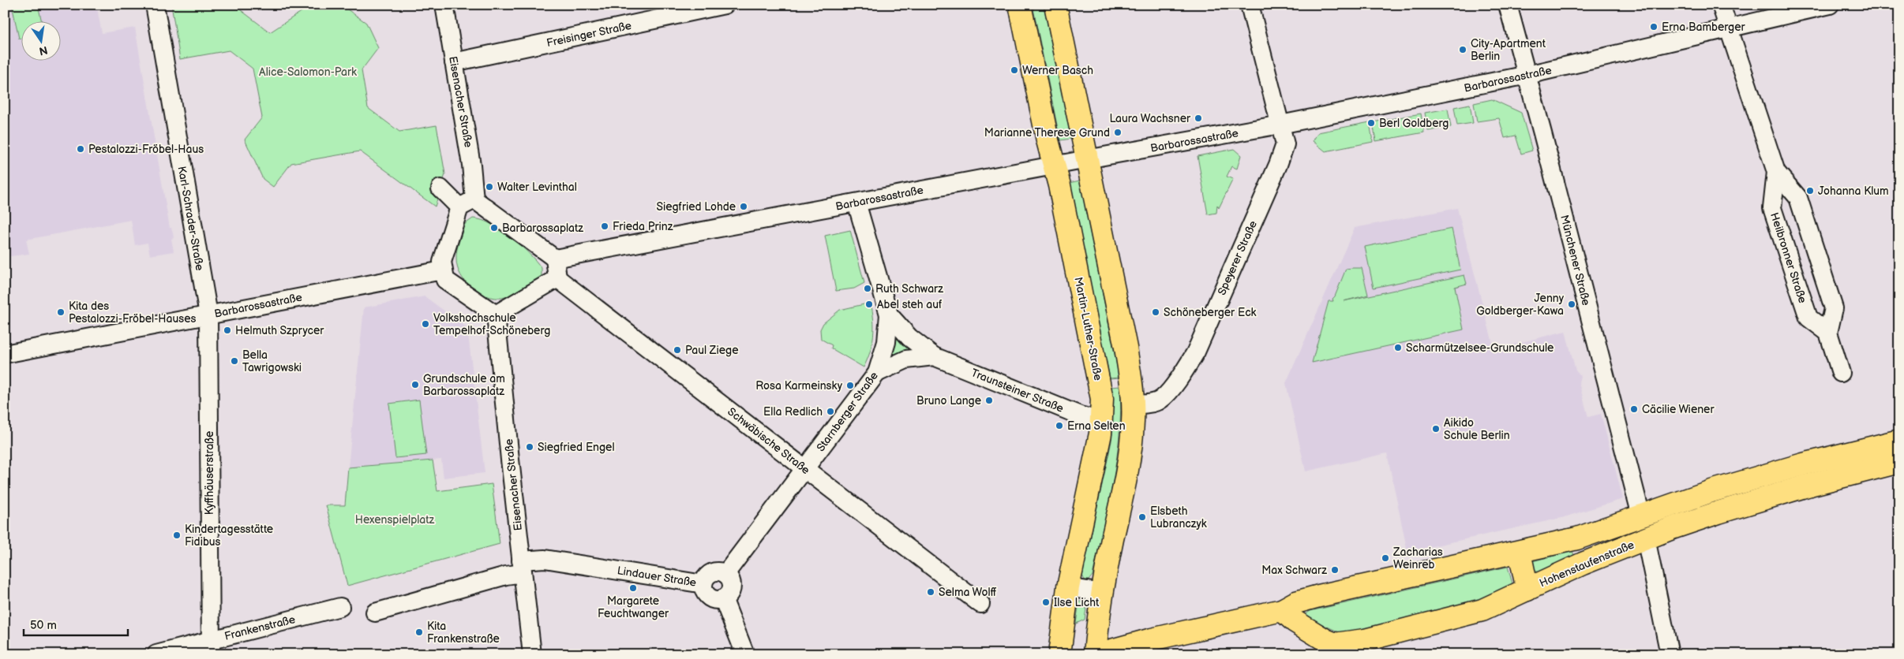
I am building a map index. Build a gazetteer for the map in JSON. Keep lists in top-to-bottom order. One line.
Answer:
{"streets":{"main road":["Martin-Luther-Straße","Hohenstaufenstraße"],"street":["Freisinger Straße","Barbarossastraße","Eisenacher Straße","Karl-Schrader-Straße","Speyerer Straße","Heilbronner Straße","Münchener Straße","Traunsteiner Straße","Starnberger Straße","Schwäbische Straße","Kyffhäuserstraße","Lindauer Straße","Frankenstraße"]},"crossings":[["Freisinger Straße","Eisenacher Straße"],["Barbarossastraße","Karl-Schrader-Straße"],["Barbarossastraße","Speyerer Straße"],["Barbarossastraße","Heilbronner Straße"],["Barbarossastraße","Münchener Straße"],["Barbarossastraße","Martin-Luther-Straße"],["Barbarossastraße","Traunsteiner Straße"],["Barbarossastraße","Kyffhäuserstraße"],["Eisenacher Straße","Lindauer Straße"],["Karl-Schrader-Straße","Kyffhäuserstraße"],["Martin-Luther-Straße","Traunsteiner Straße"],["Traunsteiner Straße","Starnberger Straße"],["Starnberger Straße","Schwäbische Straße"],["Starnberger Straße","Lindauer Straße"],["Kyffhäuserstraße","Frankenstraße"]],"parks":["Alice-Salomon-Park","Hexenspielplatz"],"places":["Erna Bamberger","City-Apartment Berlin","Werner Basch","Laura Wachsner","Berl Goldberg","Marianne Therese Grund","Pestalozzi-Fröbel-Haus","Walter Levinthal","Johanna Klum","Siegfried Lohde","Frieda Prinz","Barbarossaplatz","Ruth Schwarz","Abel steh auf","Jenny Goldberger-Kawa","Kita des Pestalozzi-Fröbel-Hauses","Schöneberger Eck","Volkshochschule Tempelhof-Schöneberg","Helmuth Szprycer","Scharmützelsee-Grundschule","Paul Ziege","Bella Tawrigowski","Grundschule am Barbarossaplatz","Rosa Karmeinsky","Bruno Lange","Cäcilie Wiener","Ella Redlich","Erna Selten","Aikido Schule Berlin","Siegfried Engel","Elsbeth Lubranczyk","Kindertagesstätte Fidibus","Zacharias Weinreb","Max Schwarz","Margarete Feuchtwanger","Selma Wolff","Ilse Licht","Kita Frankenstraße"],"scale_bar":"50 m","north":"bottom"}
